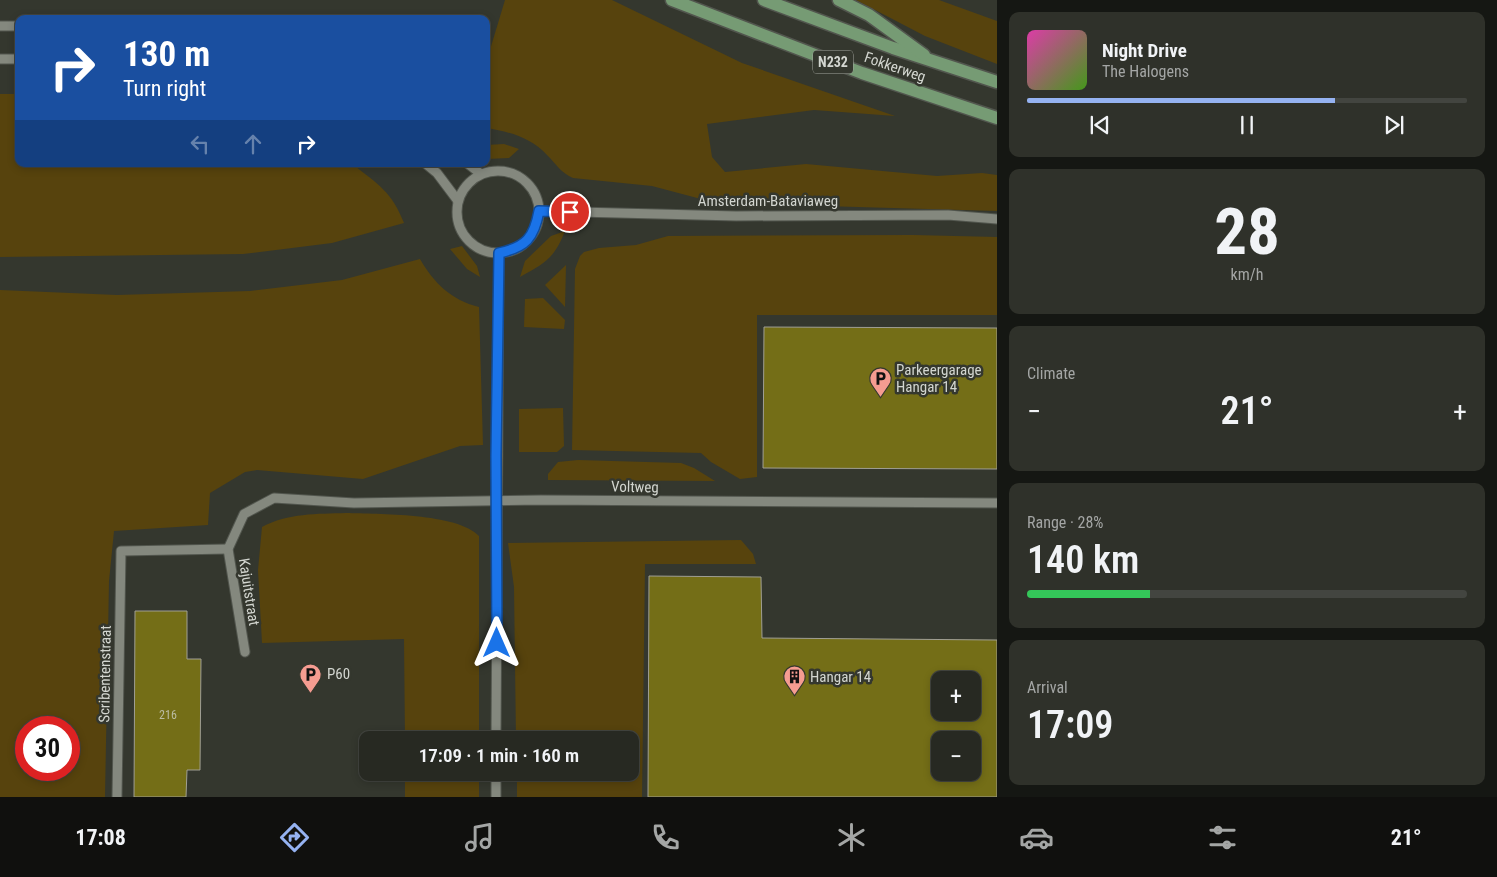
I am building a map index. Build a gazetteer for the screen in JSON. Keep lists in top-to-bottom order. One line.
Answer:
{"streets":{"main road":["N232","Fokkerweg"],"street":["Amsterdam-Bataviaweg","Voltweg","Kajuitstraat","Scribentenstraat"]},"crossings":[["N232","Fokkerweg"],["Voltweg","Kajuitstraat"],["Kajuitstraat","Scribentenstraat"]],"places":{"parking":["Parkeergarage Hangar 14","P60"],"building":["Hangar 14"]},"house_numbers":["216"],"page":{"turn":["130 m","Turn right"],"song":["Night Drive","The Halogens"],"tile":[["28","km/h"],"Climate",["Range · 28%","140 km"],["Arrival","17:09"]],"heat":["−","21°","+"],"map_buttons":["+","−"],"limit":"30","trip":"17:09 · 1 min · 160 m","tabs":["17:08","21°"]}}
